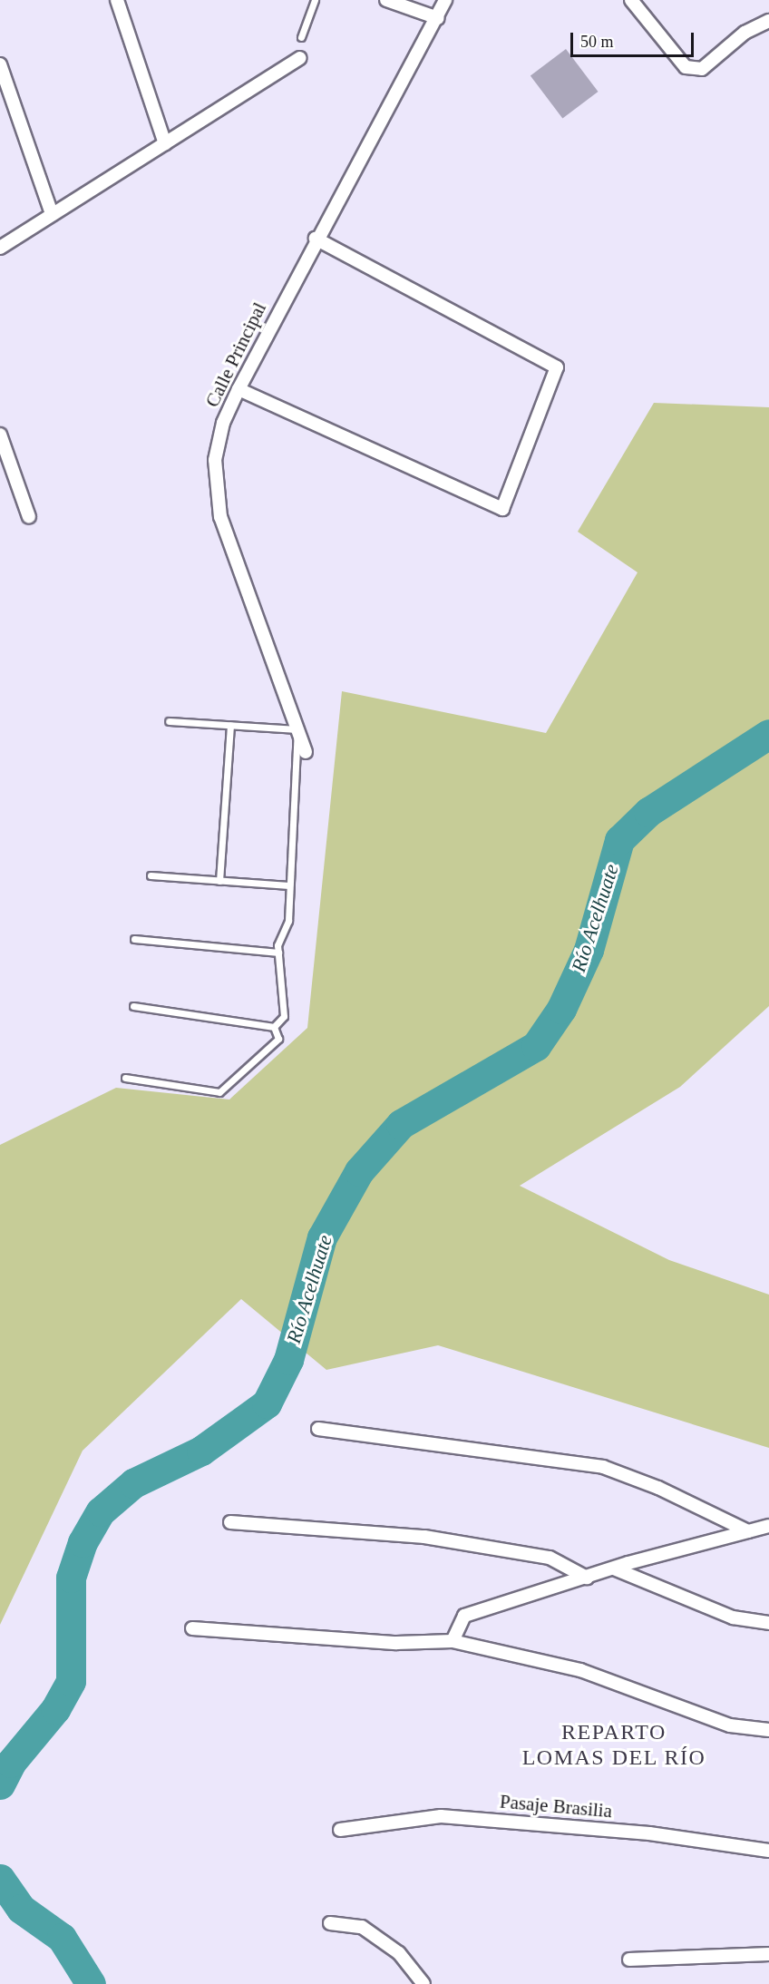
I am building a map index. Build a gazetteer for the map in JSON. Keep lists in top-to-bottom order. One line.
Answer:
{"streets":{"street":["Calle Principal","Pasaje Brasilia"]},"districts":["REPARTO LOMAS DEL RÍO"],"water":["Río Acelhuate"],"scale_bar":"50 m"}
